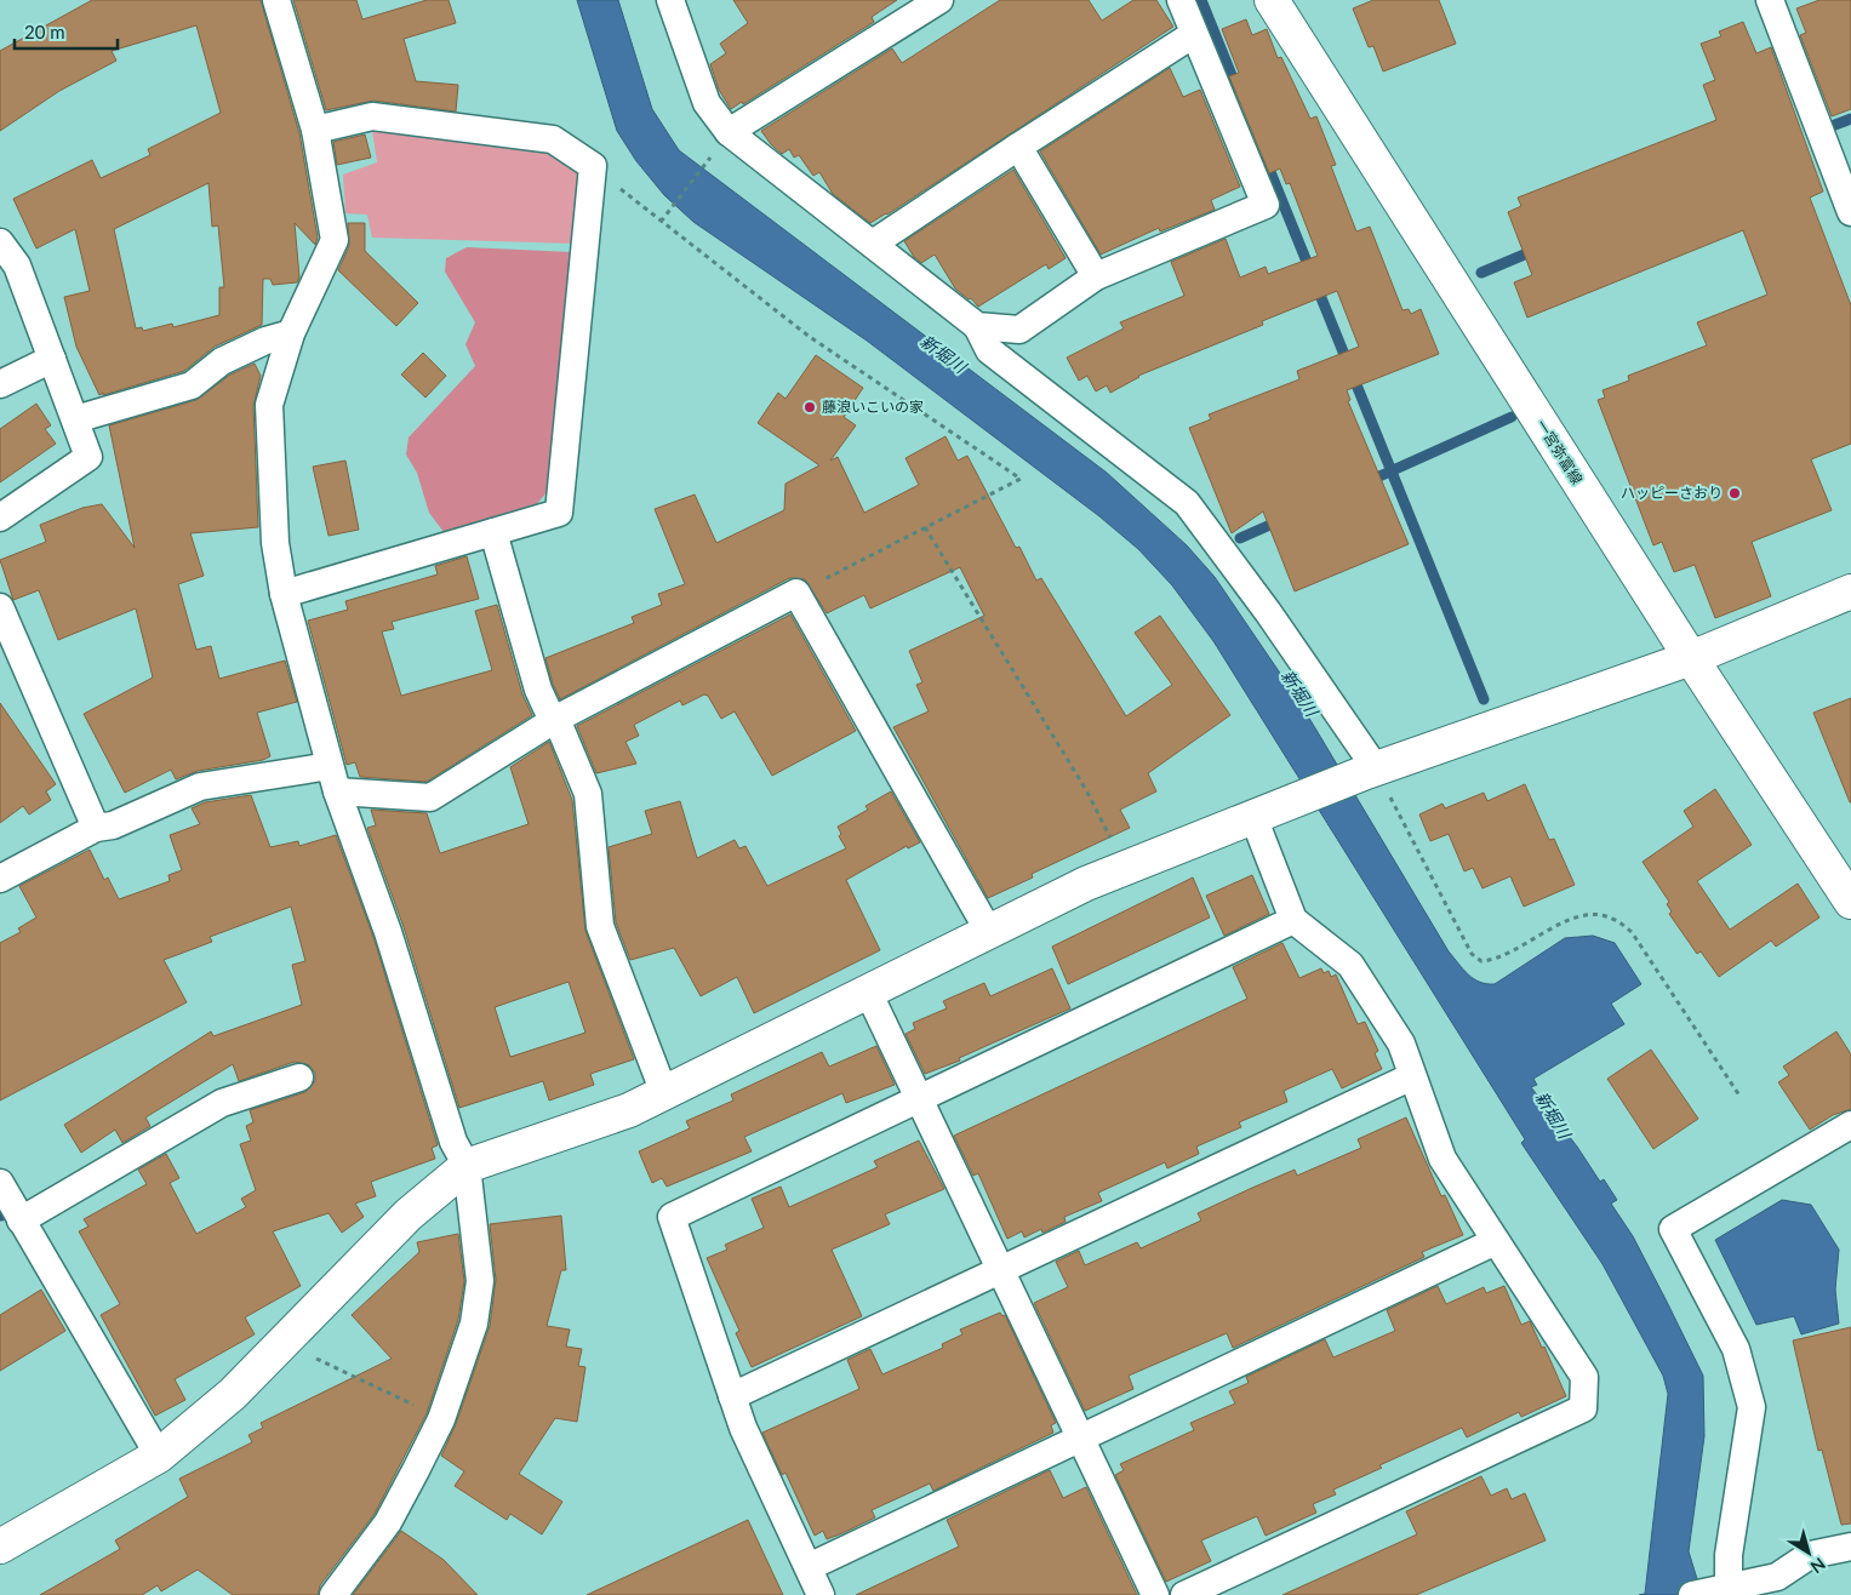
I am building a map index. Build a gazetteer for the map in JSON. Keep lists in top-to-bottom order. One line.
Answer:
{"streets":{"street":["一宮弥富線"]},"water":["新堀川"],"places":["藤浪いこいの家","ハッピーさおり"],"scale_bar":"20 m","north":"bottom right"}
